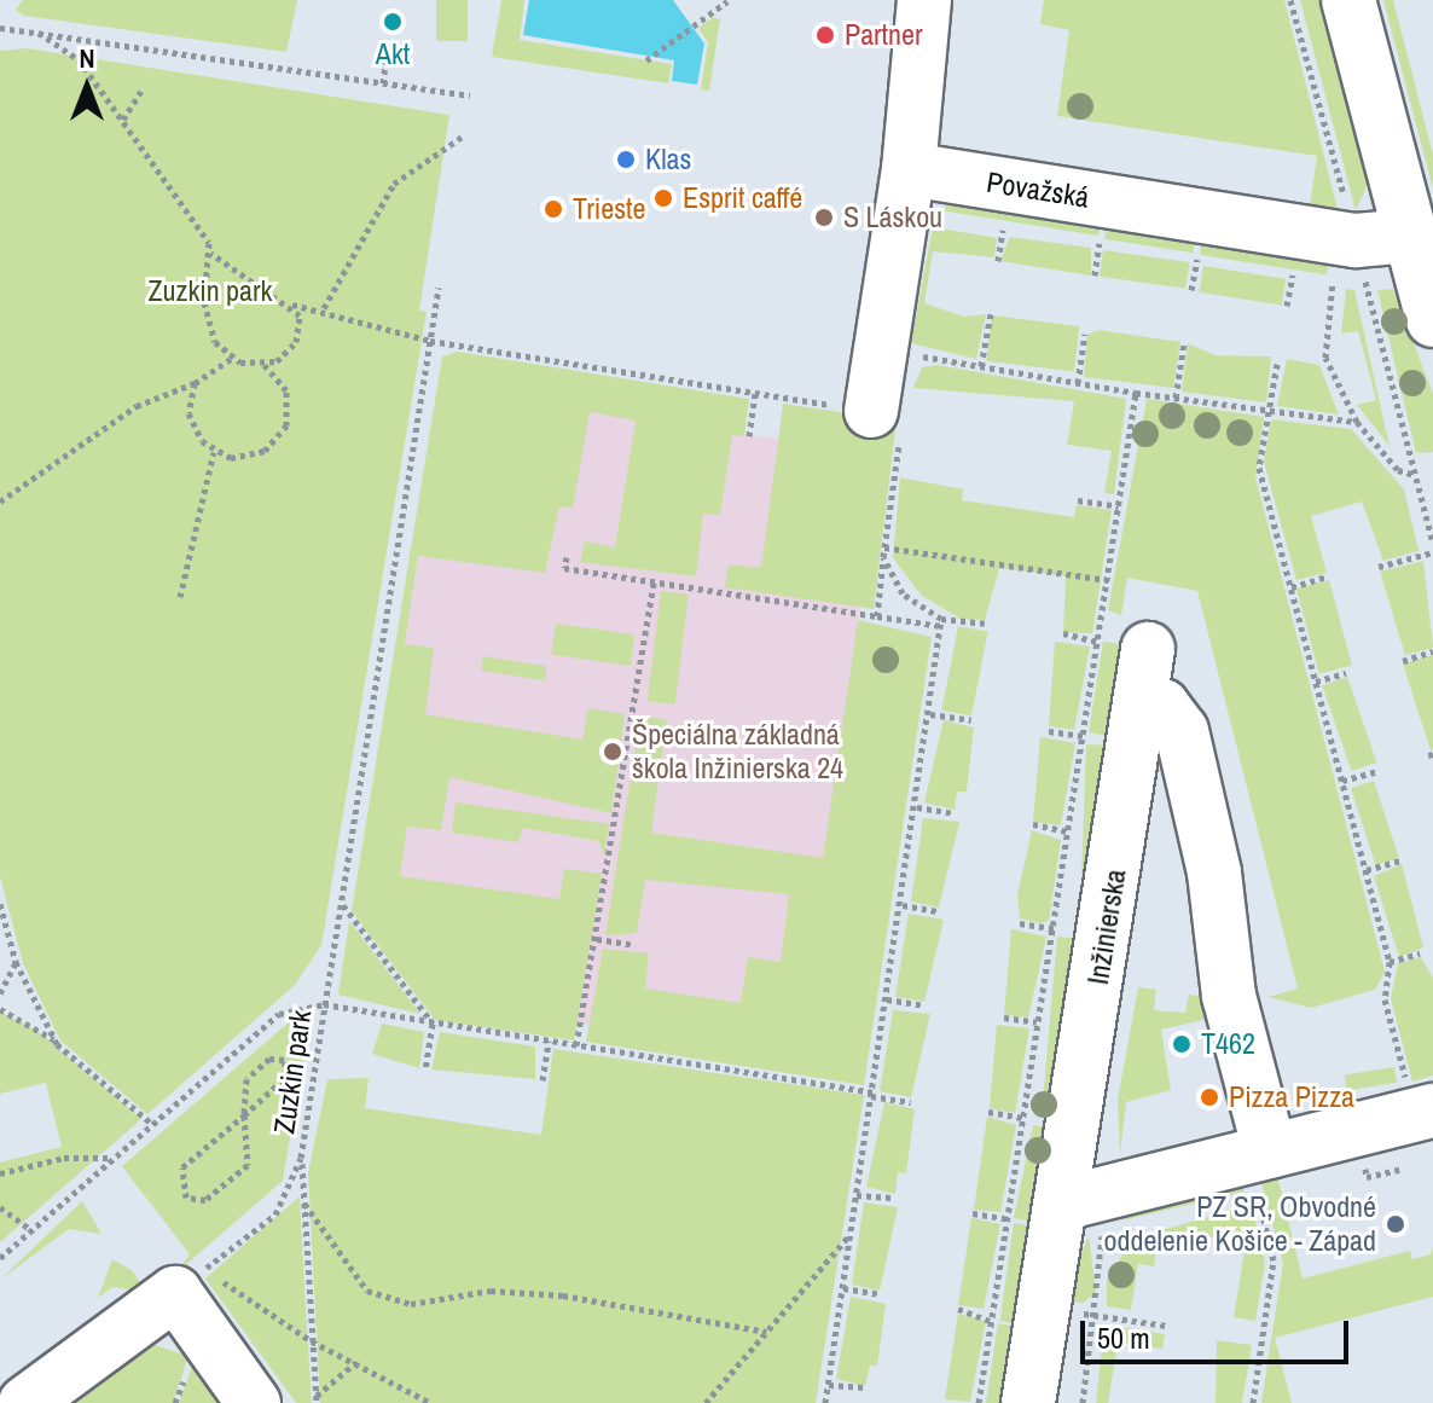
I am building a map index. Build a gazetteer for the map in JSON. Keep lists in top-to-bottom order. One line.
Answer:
{"streets":{"street":["Považská","Inžinierska"],"path":["Zuzkin park"]},"parks":["Zuzkin park"],"places":["Akt","Partner","Klas","Esprit caffé","Trieste","S Láskou","Špeciálna základná škola Inžinierska 24","T462","Pizza Pizza","PZ SR, Obvodné oddelenie Košice - Západ"],"scale_bar":"50 m","north":"top"}
